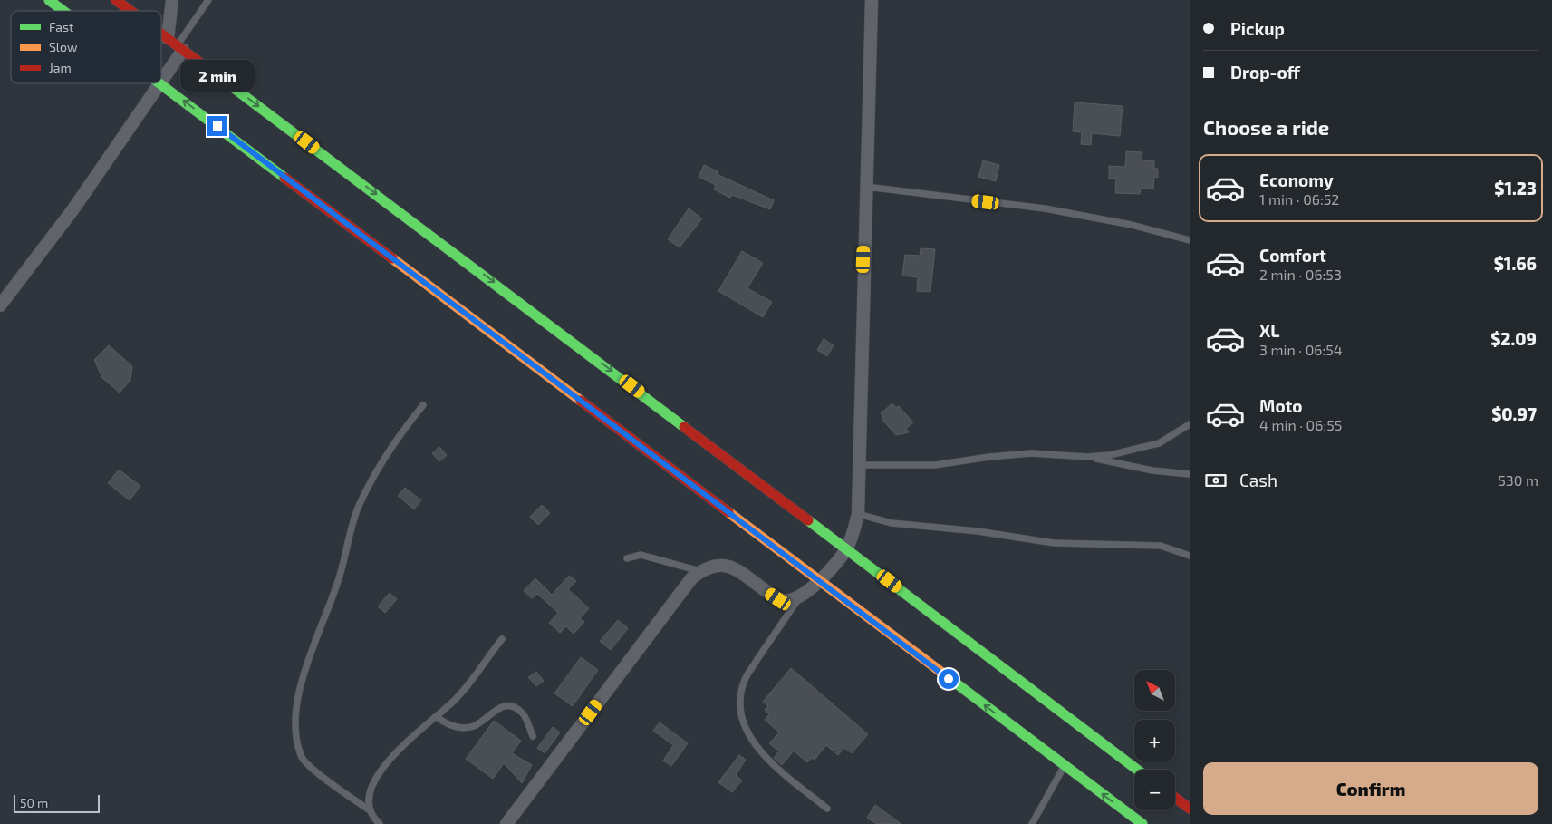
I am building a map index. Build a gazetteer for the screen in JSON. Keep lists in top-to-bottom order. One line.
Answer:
{"legend":["Fast","Slow","Jam"],"scale_bar":"50 m","north":"top left","page":{"banner":["Pickup","Drop-off"],"bubble":"2 min","heading":"Choose a ride","list":[{"name":"Economy","note":"1 min · 06:52","value":"$1.23"},{"name":"Comfort","note":"2 min · 06:53","value":"$1.66"},{"name":"XL","note":"3 min · 06:54","value":"$2.09"},{"name":"Moto","note":"4 min · 06:55","value":"$0.97"}],"pay":["Cash","530 m"],"map_buttons":["+","−"],"buttons":"Confirm","scale":"50 m"}}
